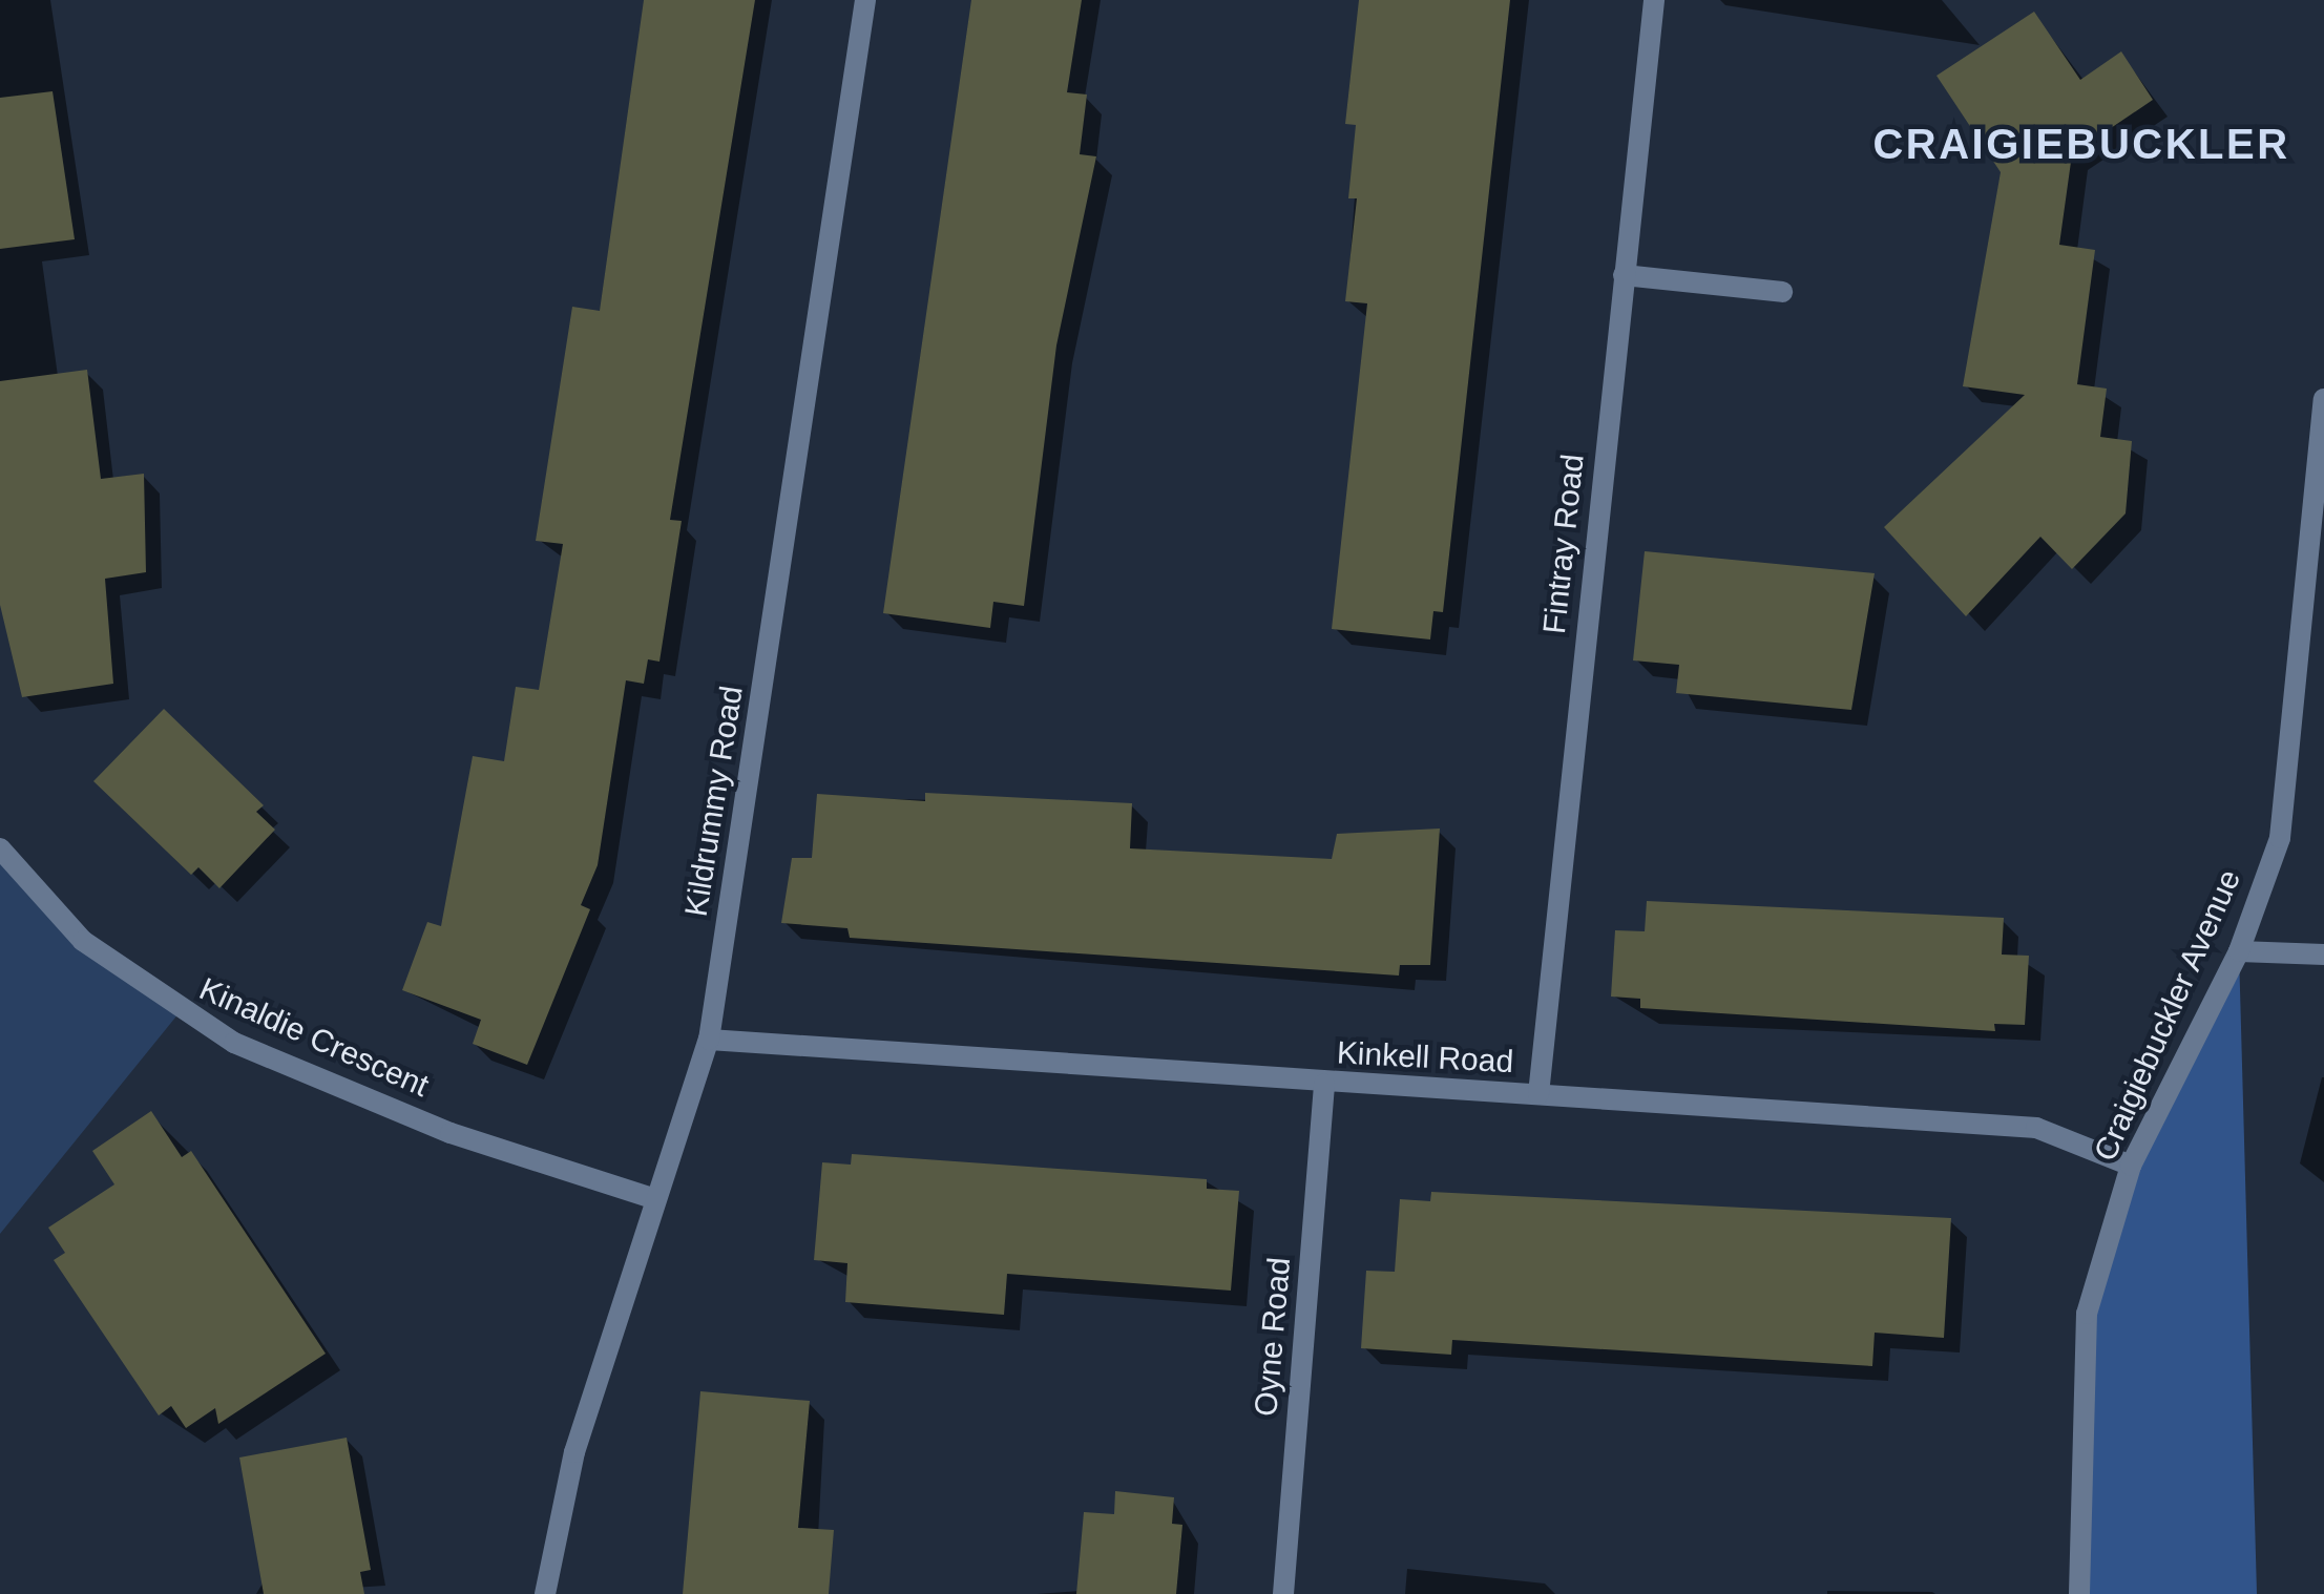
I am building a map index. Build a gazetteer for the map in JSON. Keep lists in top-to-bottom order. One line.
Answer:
{"streets":{"street":["Fintray Road","Kildrummy Road","Craigiebuckler Avenue","Kinaldie Crescent","Kinkell Road","Oyne Road"]},"crossings":[["Fintray Road","Kinkell Road"],["Kildrummy Road","Kinaldie Crescent"],["Kildrummy Road","Kinkell Road"],["Craigiebuckler Avenue","Kinkell Road"],["Kinkell Road","Oyne Road"]],"districts":["CRAIGIEBUCKLER"]}
